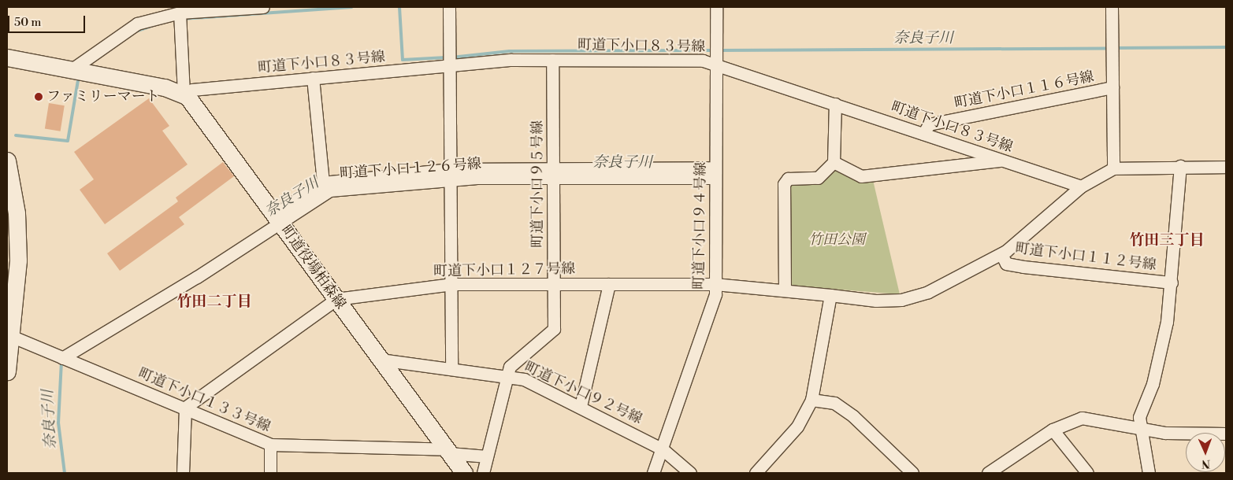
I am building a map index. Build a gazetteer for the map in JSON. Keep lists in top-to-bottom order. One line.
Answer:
{"streets":{"street":["町道下小口８３号線","町道下小口１１６号線","町道下小口１２６号線","町道下小口９５号線","町道下小口９４号線","町道下小口１１２号線","町道役場柏森線","町道下小口１２７号線","町道下小口９２号線","町道下小口１３３号線"]},"crossings":[["町道下小口８３号線","町道下小口１１６号線"],["町道下小口８３号線","町道下小口９５号線"],["町道下小口８３号線","町道下小口９４号線"],["町道下小口８３号線","町道役場柏森線"],["町道下小口８３号線","町道下小口１２７号線"],["町道下小口１２６号線","町道役場柏森線"],["町道下小口１２６号線","町道下小口１３３号線"],["町道下小口９５号線","町道下小口１２７号線"],["町道下小口９５号線","町道下小口９２号線"],["町道下小口９５号線","町道下小口１３３号線"],["町道下小口９４号線","町道下小口１２７号線"],["町道下小口９４号線","町道下小口９２号線"],["町道下小口１１２号線","町道下小口１２７号線"],["町道役場柏森線","町道下小口１２７号線"],["町道役場柏森線","町道下小口９２号線"],["町道役場柏森線","町道下小口１３３号線"],["町道下小口１２７号線","町道下小口１３３号線"]],"districts":["竹田三丁目","竹田二丁目"],"water":["奈良子川"],"parks":["竹田公園"],"places":["ファミリーマート"],"scale_bar":"50 m","north":"bottom"}
